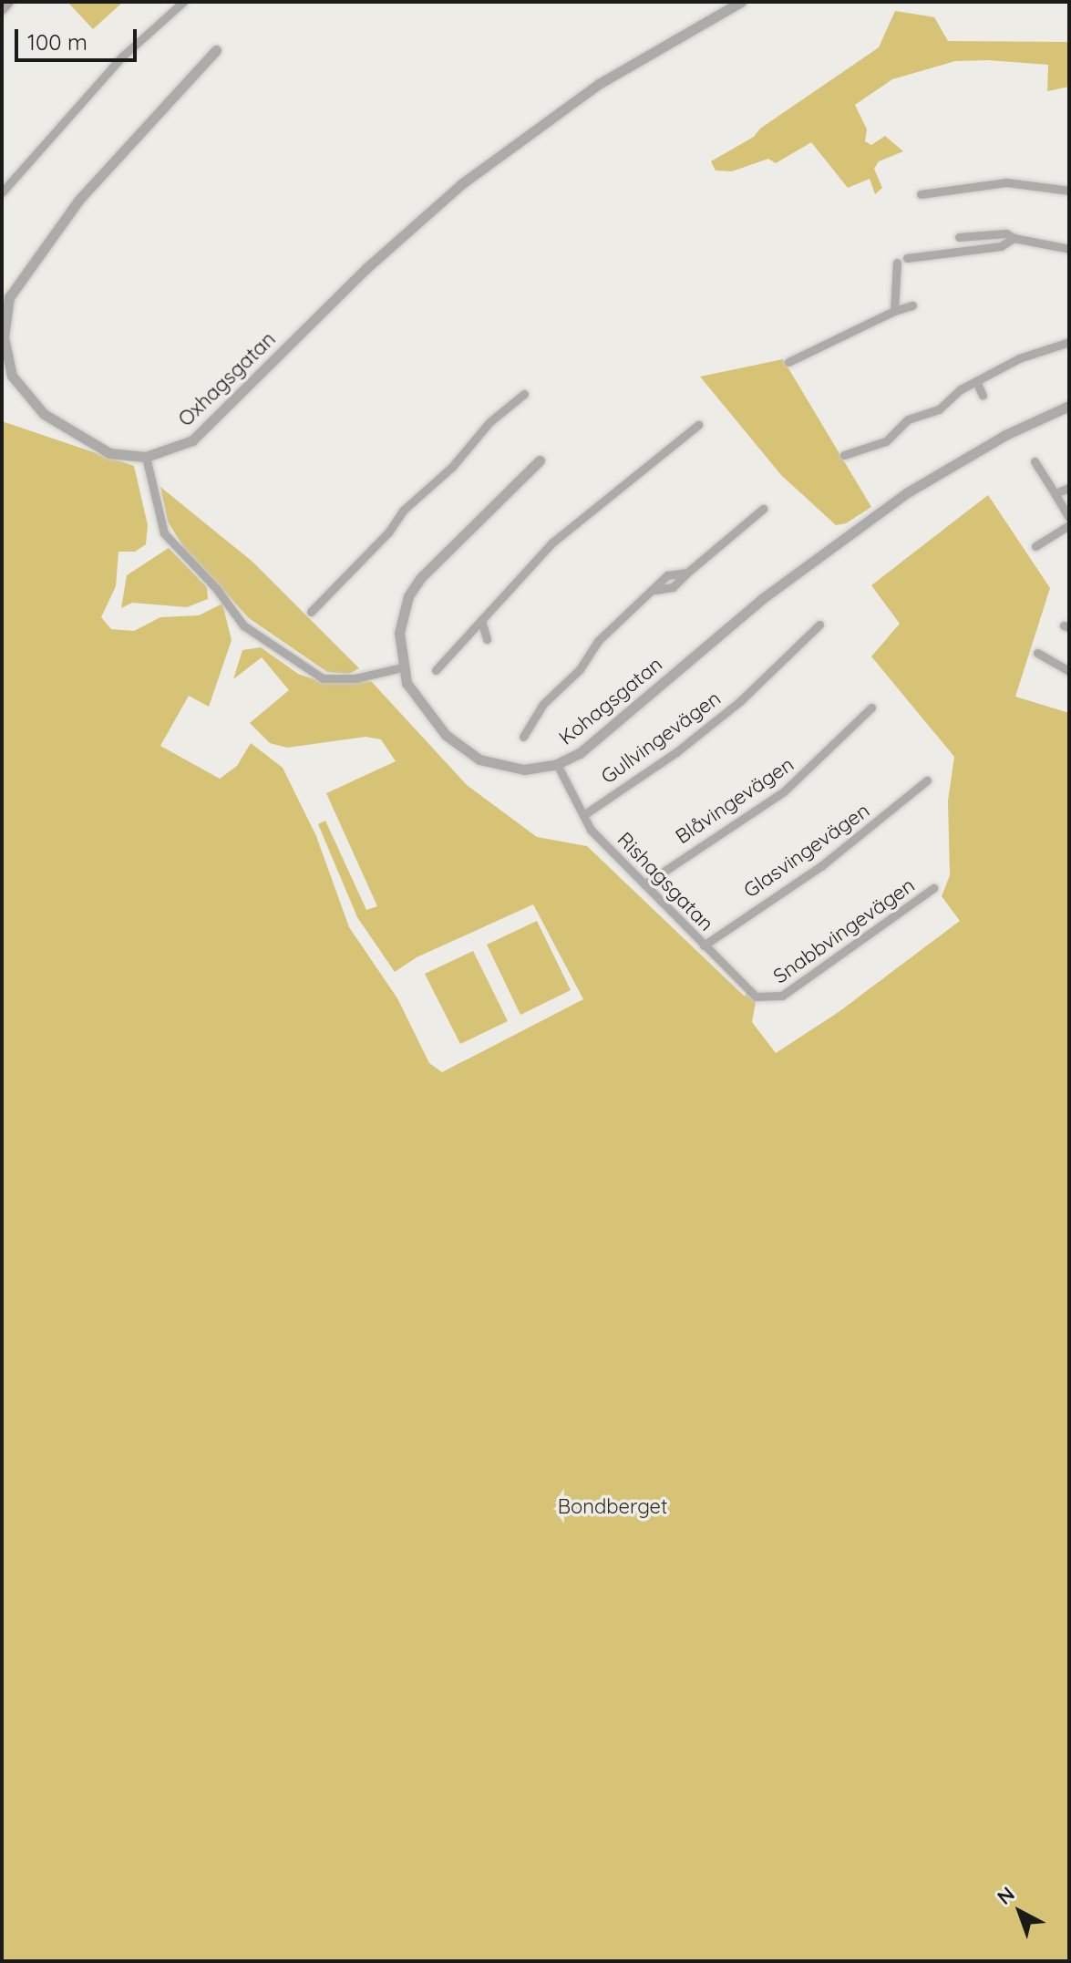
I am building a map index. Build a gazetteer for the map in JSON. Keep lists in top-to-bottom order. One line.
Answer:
{"streets":{"street":["Oxhagsgatan","Kohagsgatan","Gullvingevägen","Blåvingevägen","Glasvingevägen","Rishagsgatan","Snabbvingevägen"]},"crossings":[["Kohagsgatan","Rishagsgatan"],["Gullvingevägen","Rishagsgatan"],["Blåvingevägen","Rishagsgatan"],["Glasvingevägen","Rishagsgatan"],["Rishagsgatan","Snabbvingevägen"]],"parks":["Bondberget"],"scale_bar":"100 m","north":"top left"}
